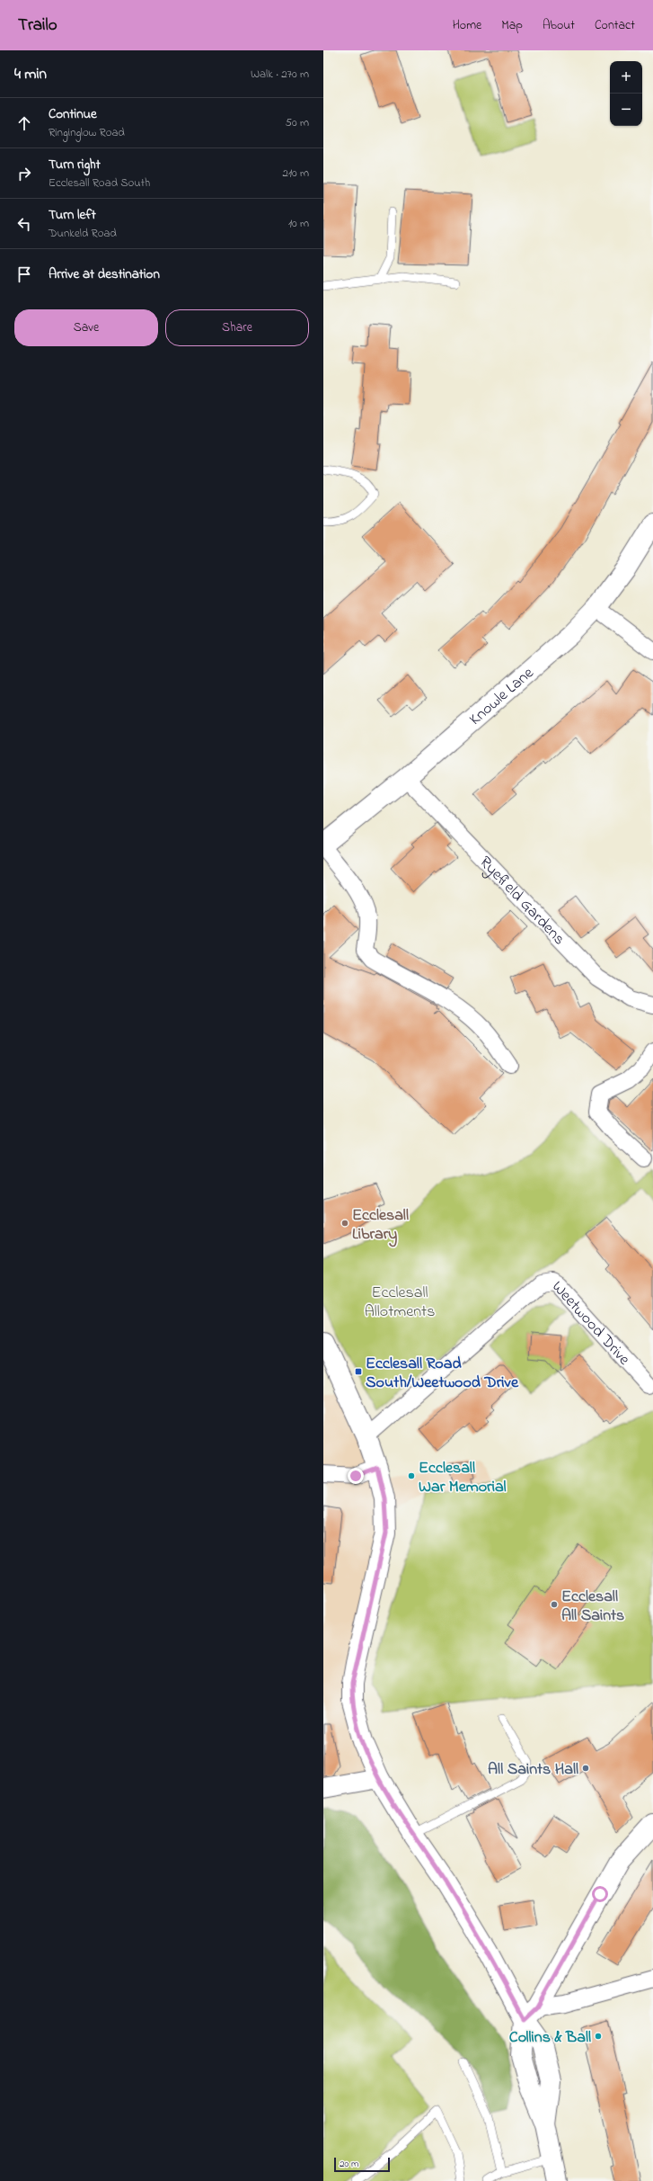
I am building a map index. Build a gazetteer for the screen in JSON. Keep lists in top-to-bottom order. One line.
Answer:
{"streets":{"main road":["Knowle Lane"],"street":["Ryefield Gardens","Weetwood Drive"]},"crossings":[["Knowle Lane","Ryefield Gardens"]],"parks":["Ecclesall Allotments"],"places":{"other":["Ecclesall Library","Ecclesall War Memorial","Ecclesall All Saints","All Saints Hall","Collins & Ball"],"transit":["Ecclesall Road South/Weetwood Drive"]},"scale_bar":"20 m","page":{"header":"Trailo","nav":["Home","Map","About","Contact"],"heading":["4 min","Walk · 270 m"],"map_buttons":["+","−"],"list":[["Continue","Ringinglow Road","50 m"],["Turn right","Ecclesall Road South","210 m"],["Turn left","Dunkeld Road","10 m"],"Arrive at destination"],"buttons":["Save","Share"],"scale":"20 m"}}
